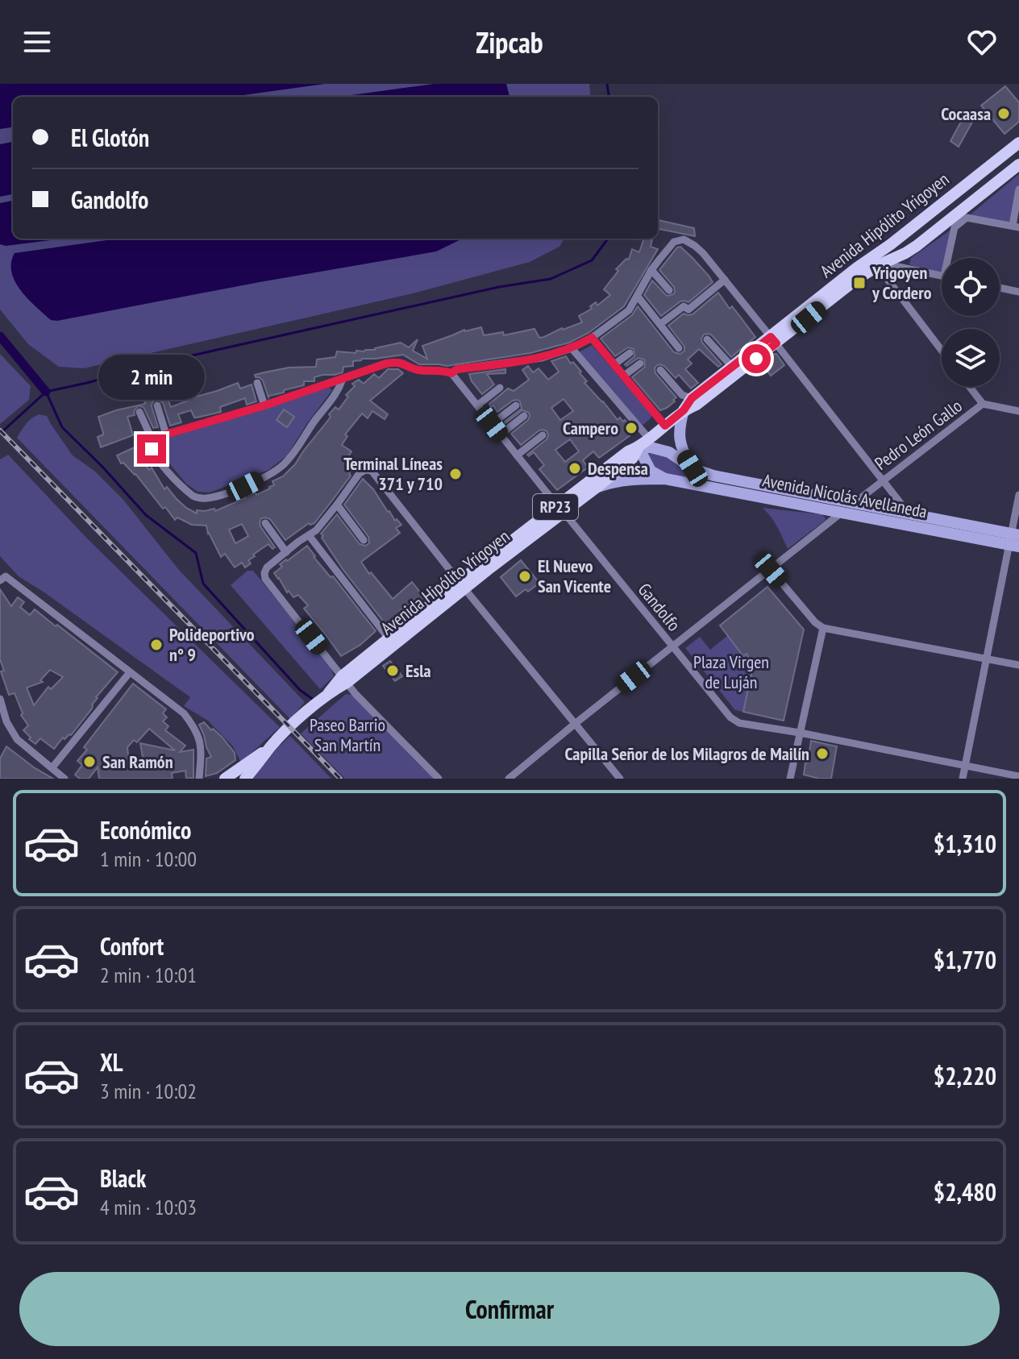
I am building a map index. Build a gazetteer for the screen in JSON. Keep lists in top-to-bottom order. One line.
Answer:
{"streets":{"main road":["Avenida Hipólito Yrigoyen","Avenida Nicolás Avellaneda","RP23"],"street":["Pedro León Gallo","Gandolfo"]},"crossings":[["Avenida Hipólito Yrigoyen","Avenida Nicolás Avellaneda"],["Avenida Hipólito Yrigoyen","Gandolfo"],["Pedro León Gallo","Avenida Nicolás Avellaneda"],["Pedro León Gallo","Gandolfo"]],"parks":["Plaza Virgen de Luján","Paseo Barrio San Martín"],"places":{"other":["Cocaasa","Campero","Despensa","Terminal Líneas 371 y 710","El Nuevo San Vicente","Polideportivo n° 9","Esla","Capilla Señor de los Milagros de Mailín","San Ramón"],"transit":["Yrigoyen y Cordero"]},"page":{"header":"Zipcab","banner":["El Glotón","Gandolfo"],"bubble":"2 min","list":[{"name":"Económico","note":"1 min · 10:00","value":"$1,310"},{"name":"Confort","note":"2 min · 10:01","value":"$1,770"},{"name":"XL","note":"3 min · 10:02","value":"$2,220"},{"name":"Black","note":"4 min · 10:03","value":"$2,480"}],"buttons":"Confirmar"}}
